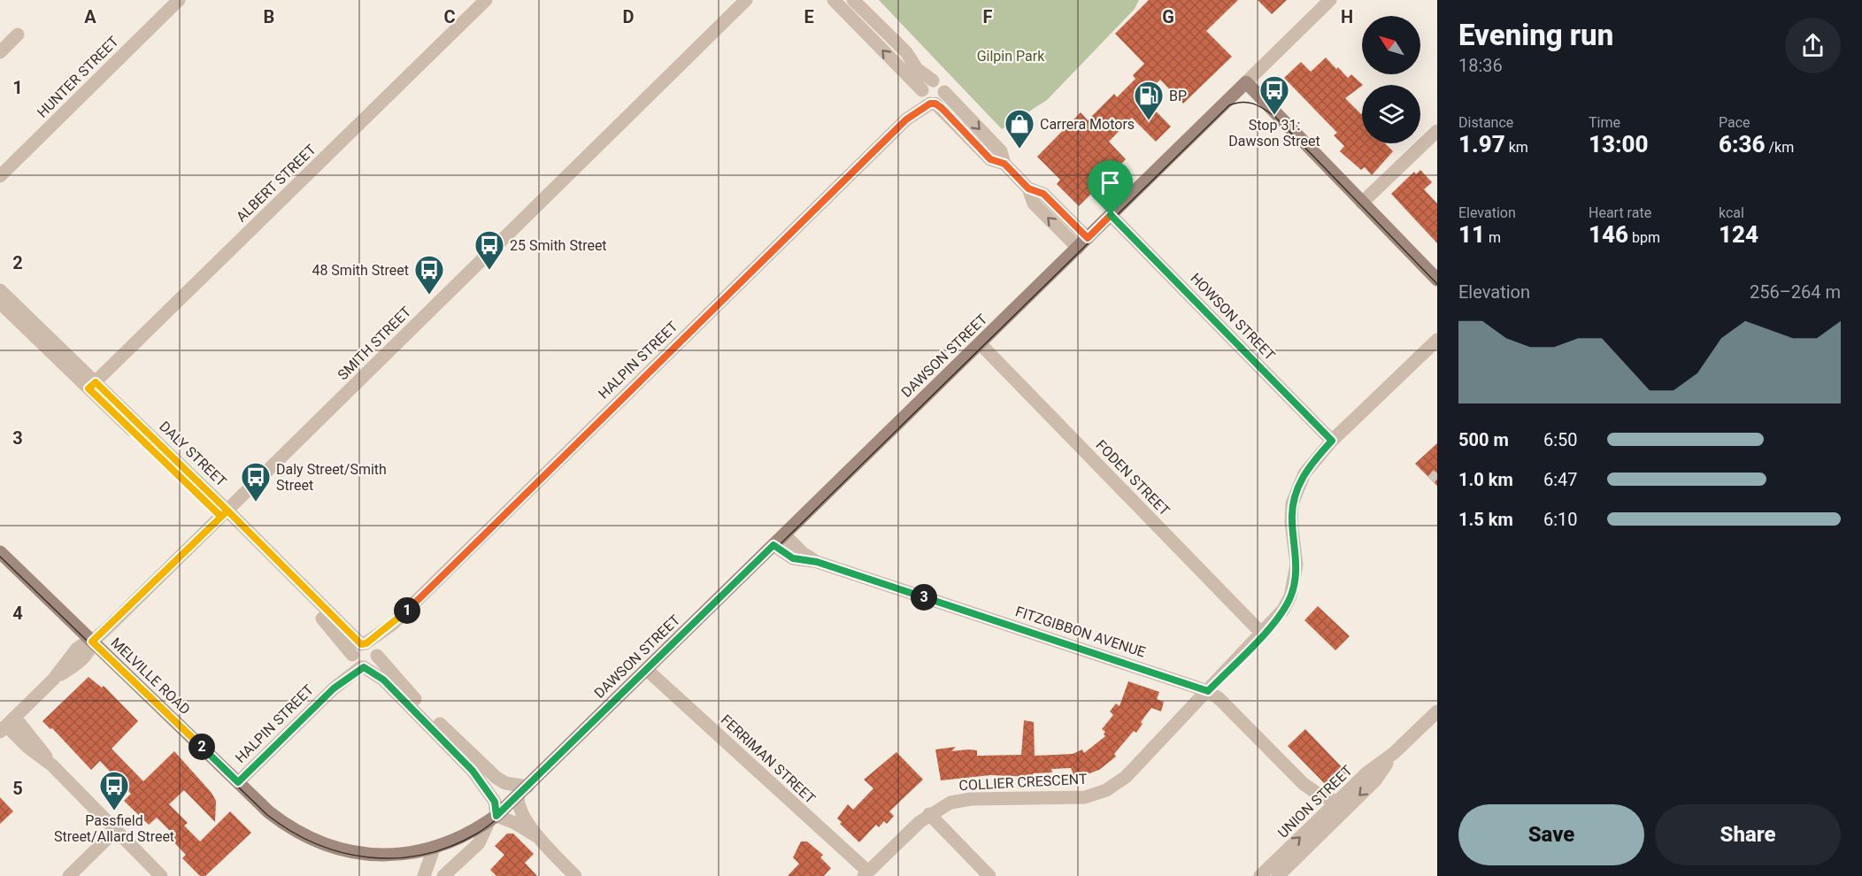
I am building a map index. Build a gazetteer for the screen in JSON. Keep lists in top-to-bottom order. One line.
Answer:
{"streets":{"main road":["DAWSON STREET","MELVILLE ROAD"],"street":["HUNTER STREET","ALBERT STREET","HOWSON STREET","SMITH STREET","HALPIN STREET","DALY STREET","FODEN STREET","FITZGIBBON AVENUE","FERRIMAN STREET","COLLIER CRESCENT","UNION STREET"]},"crossings":[["ALBERT STREET","DALY STREET"],["HOWSON STREET","DAWSON STREET"],["HOWSON STREET","COLLIER CRESCENT"],["SMITH STREET","DALY STREET"],["SMITH STREET","MELVILLE ROAD"],["DAWSON STREET","FODEN STREET"],["DAWSON STREET","FITZGIBBON AVENUE"],["DAWSON STREET","FERRIMAN STREET"],["HALPIN STREET","DALY STREET"],["HALPIN STREET","MELVILLE ROAD"],["DALY STREET","MELVILLE ROAD"],["FODEN STREET","COLLIER CRESCENT"],["FITZGIBBON AVENUE","COLLIER CRESCENT"],["FITZGIBBON AVENUE","UNION STREET"],["FERRIMAN STREET","COLLIER CRESCENT"]],"parks":["Gilpin Park"],"places":{"bus stop":["Stop 31: Dawson Street","25 Smith Street","48 Smith Street","Daly Street/Smith Street","Passfield Street/Allard Street"],"fuel station":["BP"],"shop":["Carrera Motors"]},"north":"top left","page":{"heading":["Evening run","18:36"],"stats":[["Distance","1.97 km"],["Time","13:00"],["Pace","6:36 /km"],["Elevation","11 m"],["Heart rate","146 bpm"],["kcal","124"]],"chart":["Elevation","256–264 m"],"list":[{"name":"500 m","note":"6:50"},{"name":"1.0 km","note":"6:47"},{"name":"1.5 km","note":"6:10"}],"pins":["3","1","2"],"buttons":["Save","Share"]},"grid":{"columns":["A","B","C","D","E","F","G","H"],"rows":["1","2","3","4","5"]}}
